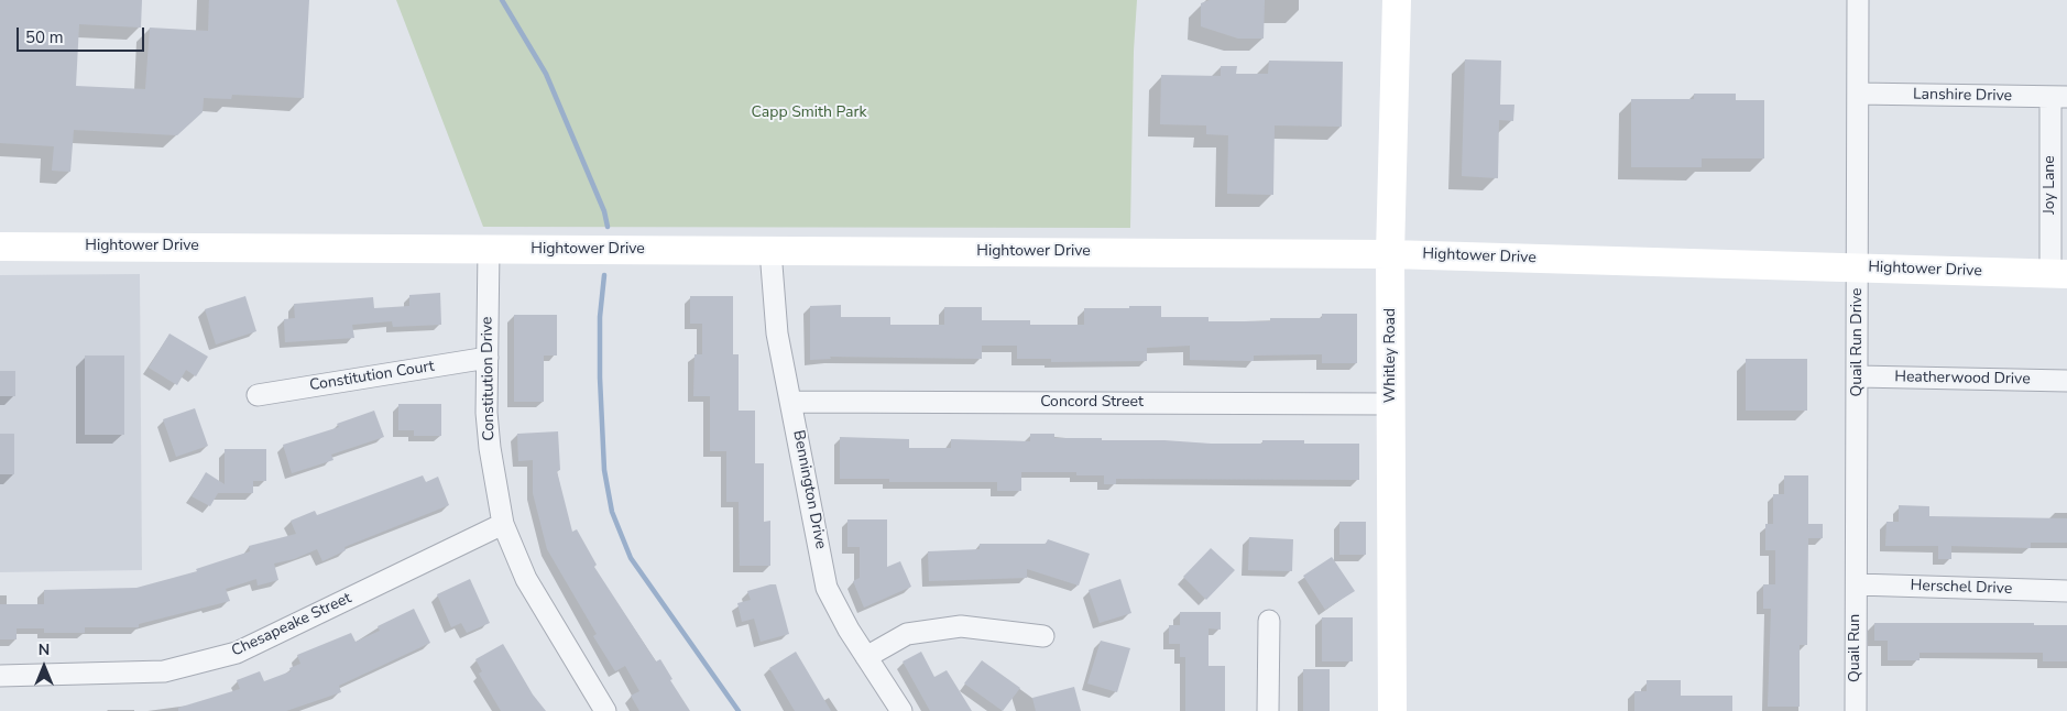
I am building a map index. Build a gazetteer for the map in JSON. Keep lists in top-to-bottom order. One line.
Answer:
{"streets":{"main road":["Hightower Drive","Whitley Road"],"street":["Lanshire Drive","Joy Lane","Quail Run Drive","Constitution Court","Constitution Drive","Heatherwood Drive","Concord Street","Bennington Drive","Herschel Drive","Chesapeake Street","Quail Run"]},"crossings":[["Lanshire Drive","Joy Lane"],["Lanshire Drive","Quail Run Drive"],["Joy Lane","Hightower Drive"],["Hightower Drive","Quail Run Drive"],["Hightower Drive","Whitley Road"],["Hightower Drive","Constitution Drive"],["Hightower Drive","Bennington Drive"],["Quail Run Drive","Heatherwood Drive"],["Quail Run Drive","Herschel Drive"],["Quail Run Drive","Quail Run"],["Whitley Road","Concord Street"],["Constitution Court","Constitution Drive"],["Constitution Drive","Chesapeake Street"],["Concord Street","Bennington Drive"],["Herschel Drive","Quail Run"]],"parks":["Capp Smith Park"],"scale_bar":"50 m","north":"top"}
